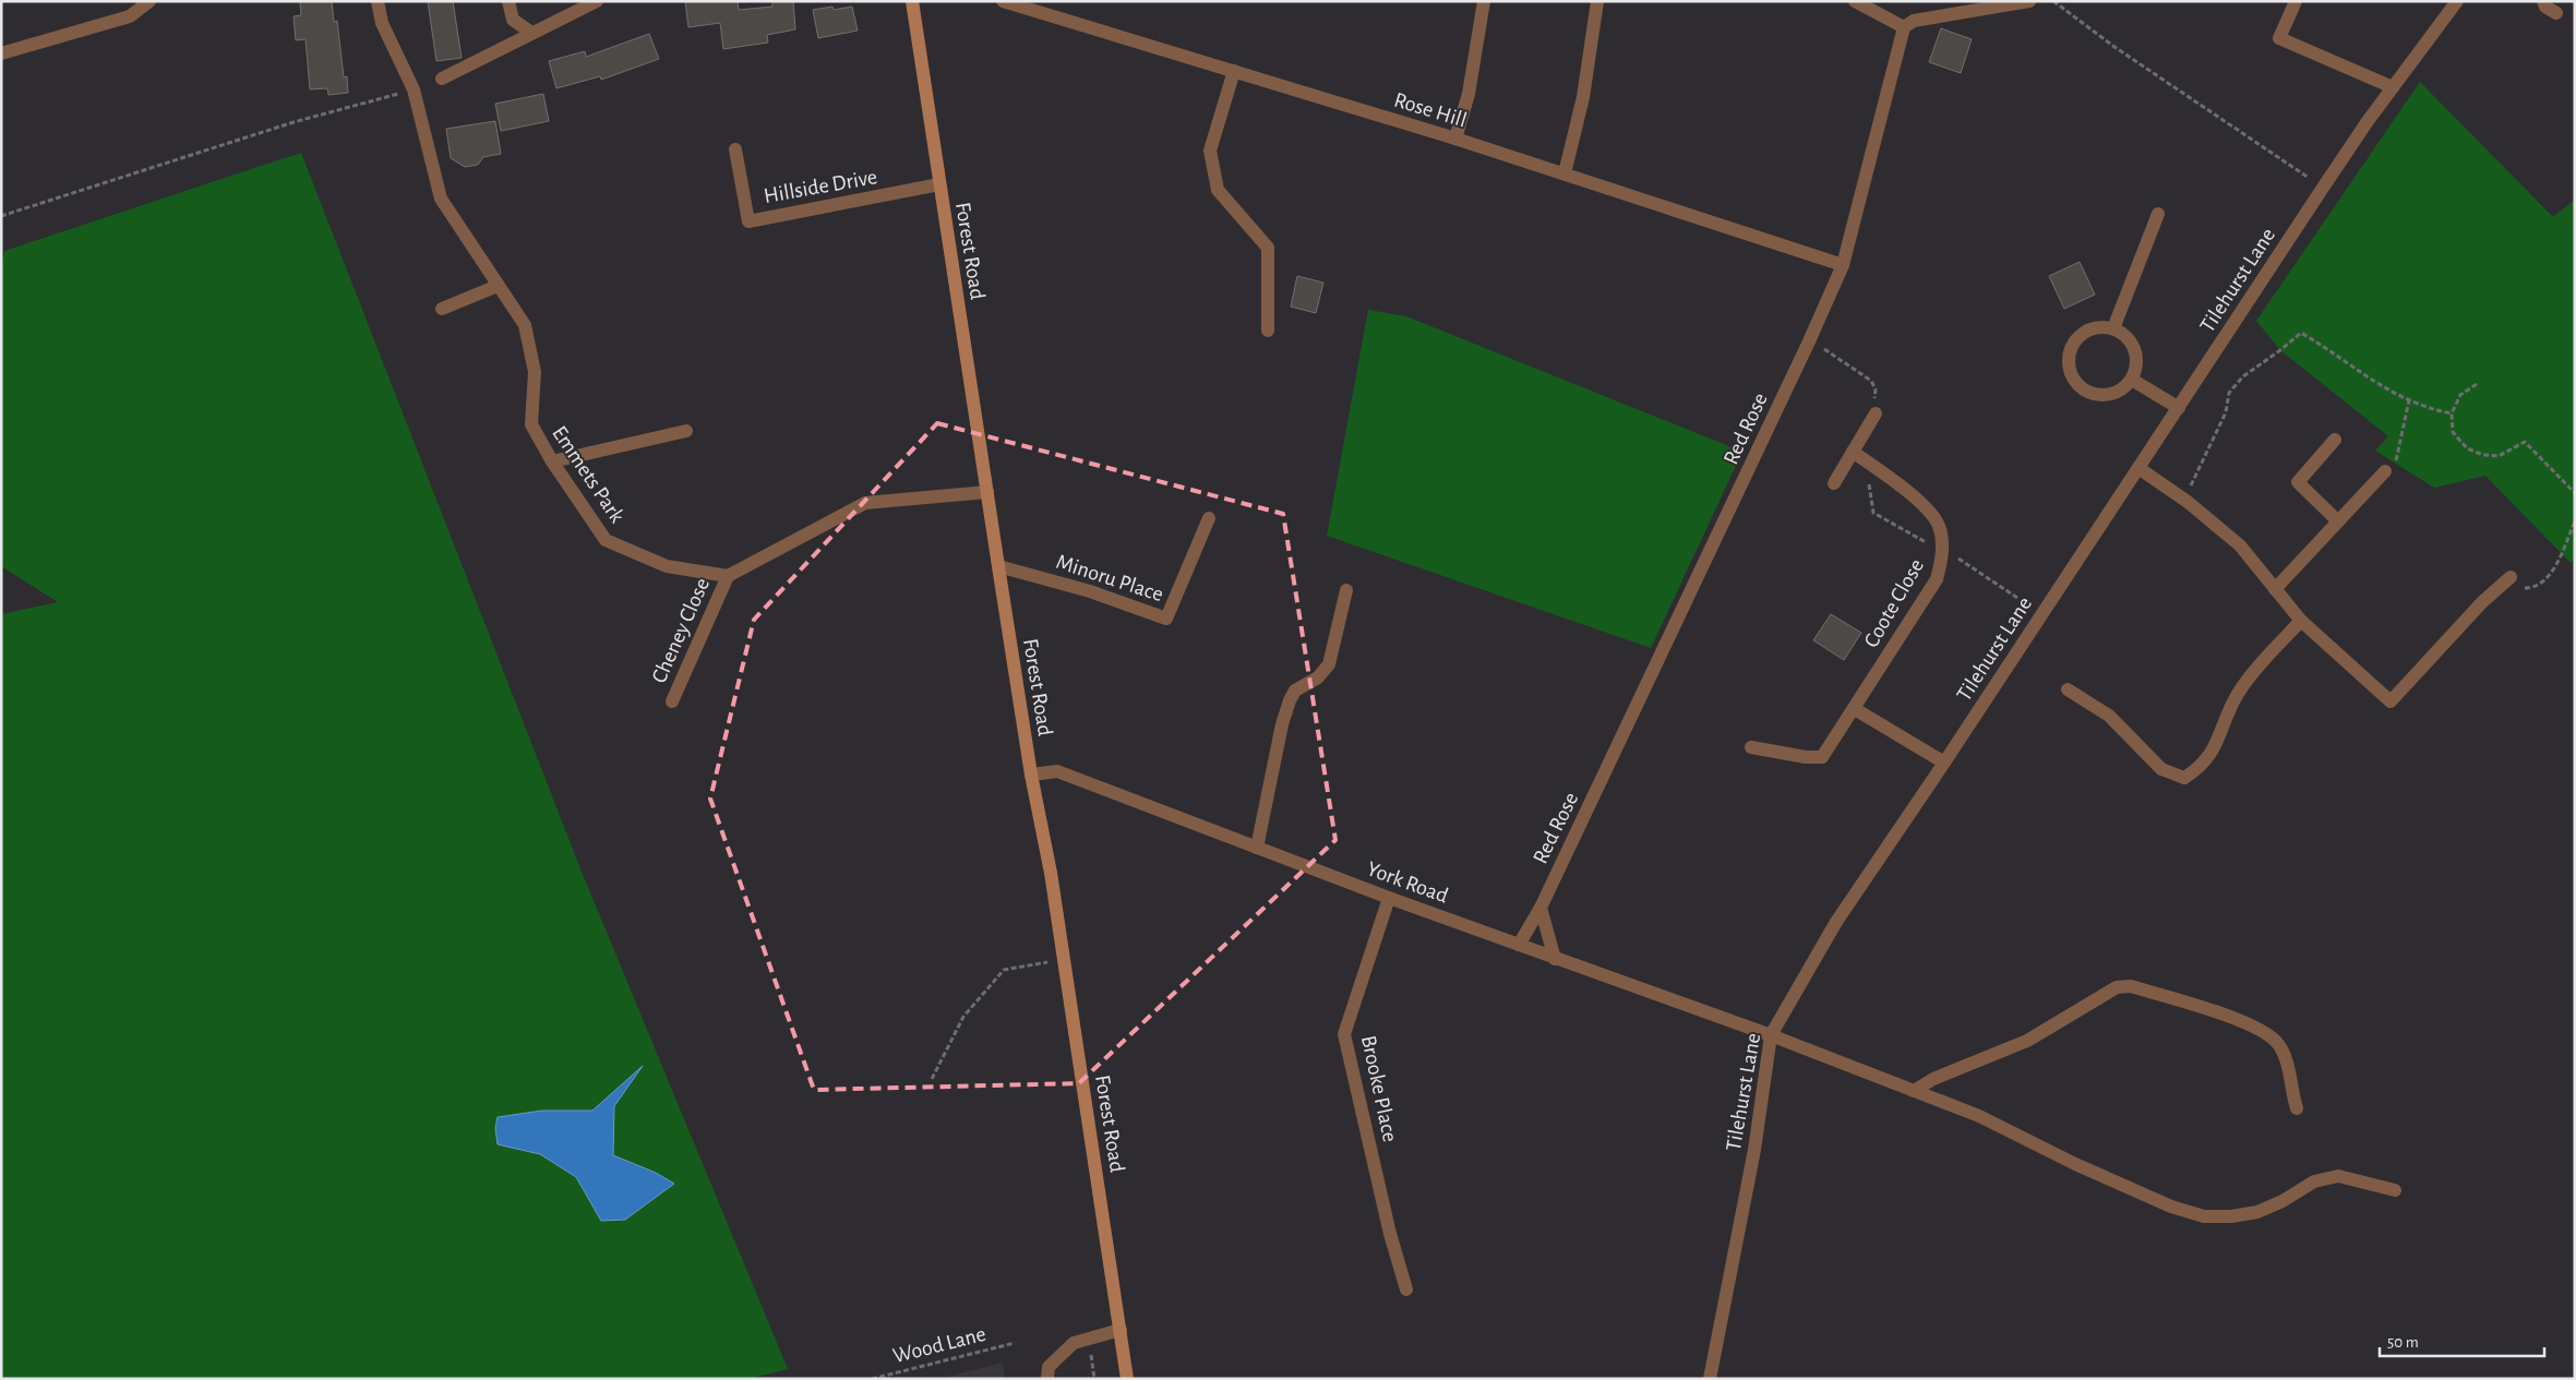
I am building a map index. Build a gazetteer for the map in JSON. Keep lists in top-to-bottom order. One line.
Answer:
{"streets":{"main road":["Forest Road"],"street":["Rose Hill","Hillside Drive","Tilehurst Lane","Red Rose","Emmets Park","Minoru Place","Coote Close","Cheney Close","York Road","Brooke Place"],"path":["Wood Lane"]},"crossings":[["Rose Hill","Red Rose"],["Hillside Drive","Forest Road"],["Forest Road","Minoru Place"],["Forest Road","York Road"],["Tilehurst Lane","York Road"],["Red Rose","York Road"],["Emmets Park","Cheney Close"],["York Road","Brooke Place"]],"scale_bar":"50 m"}
